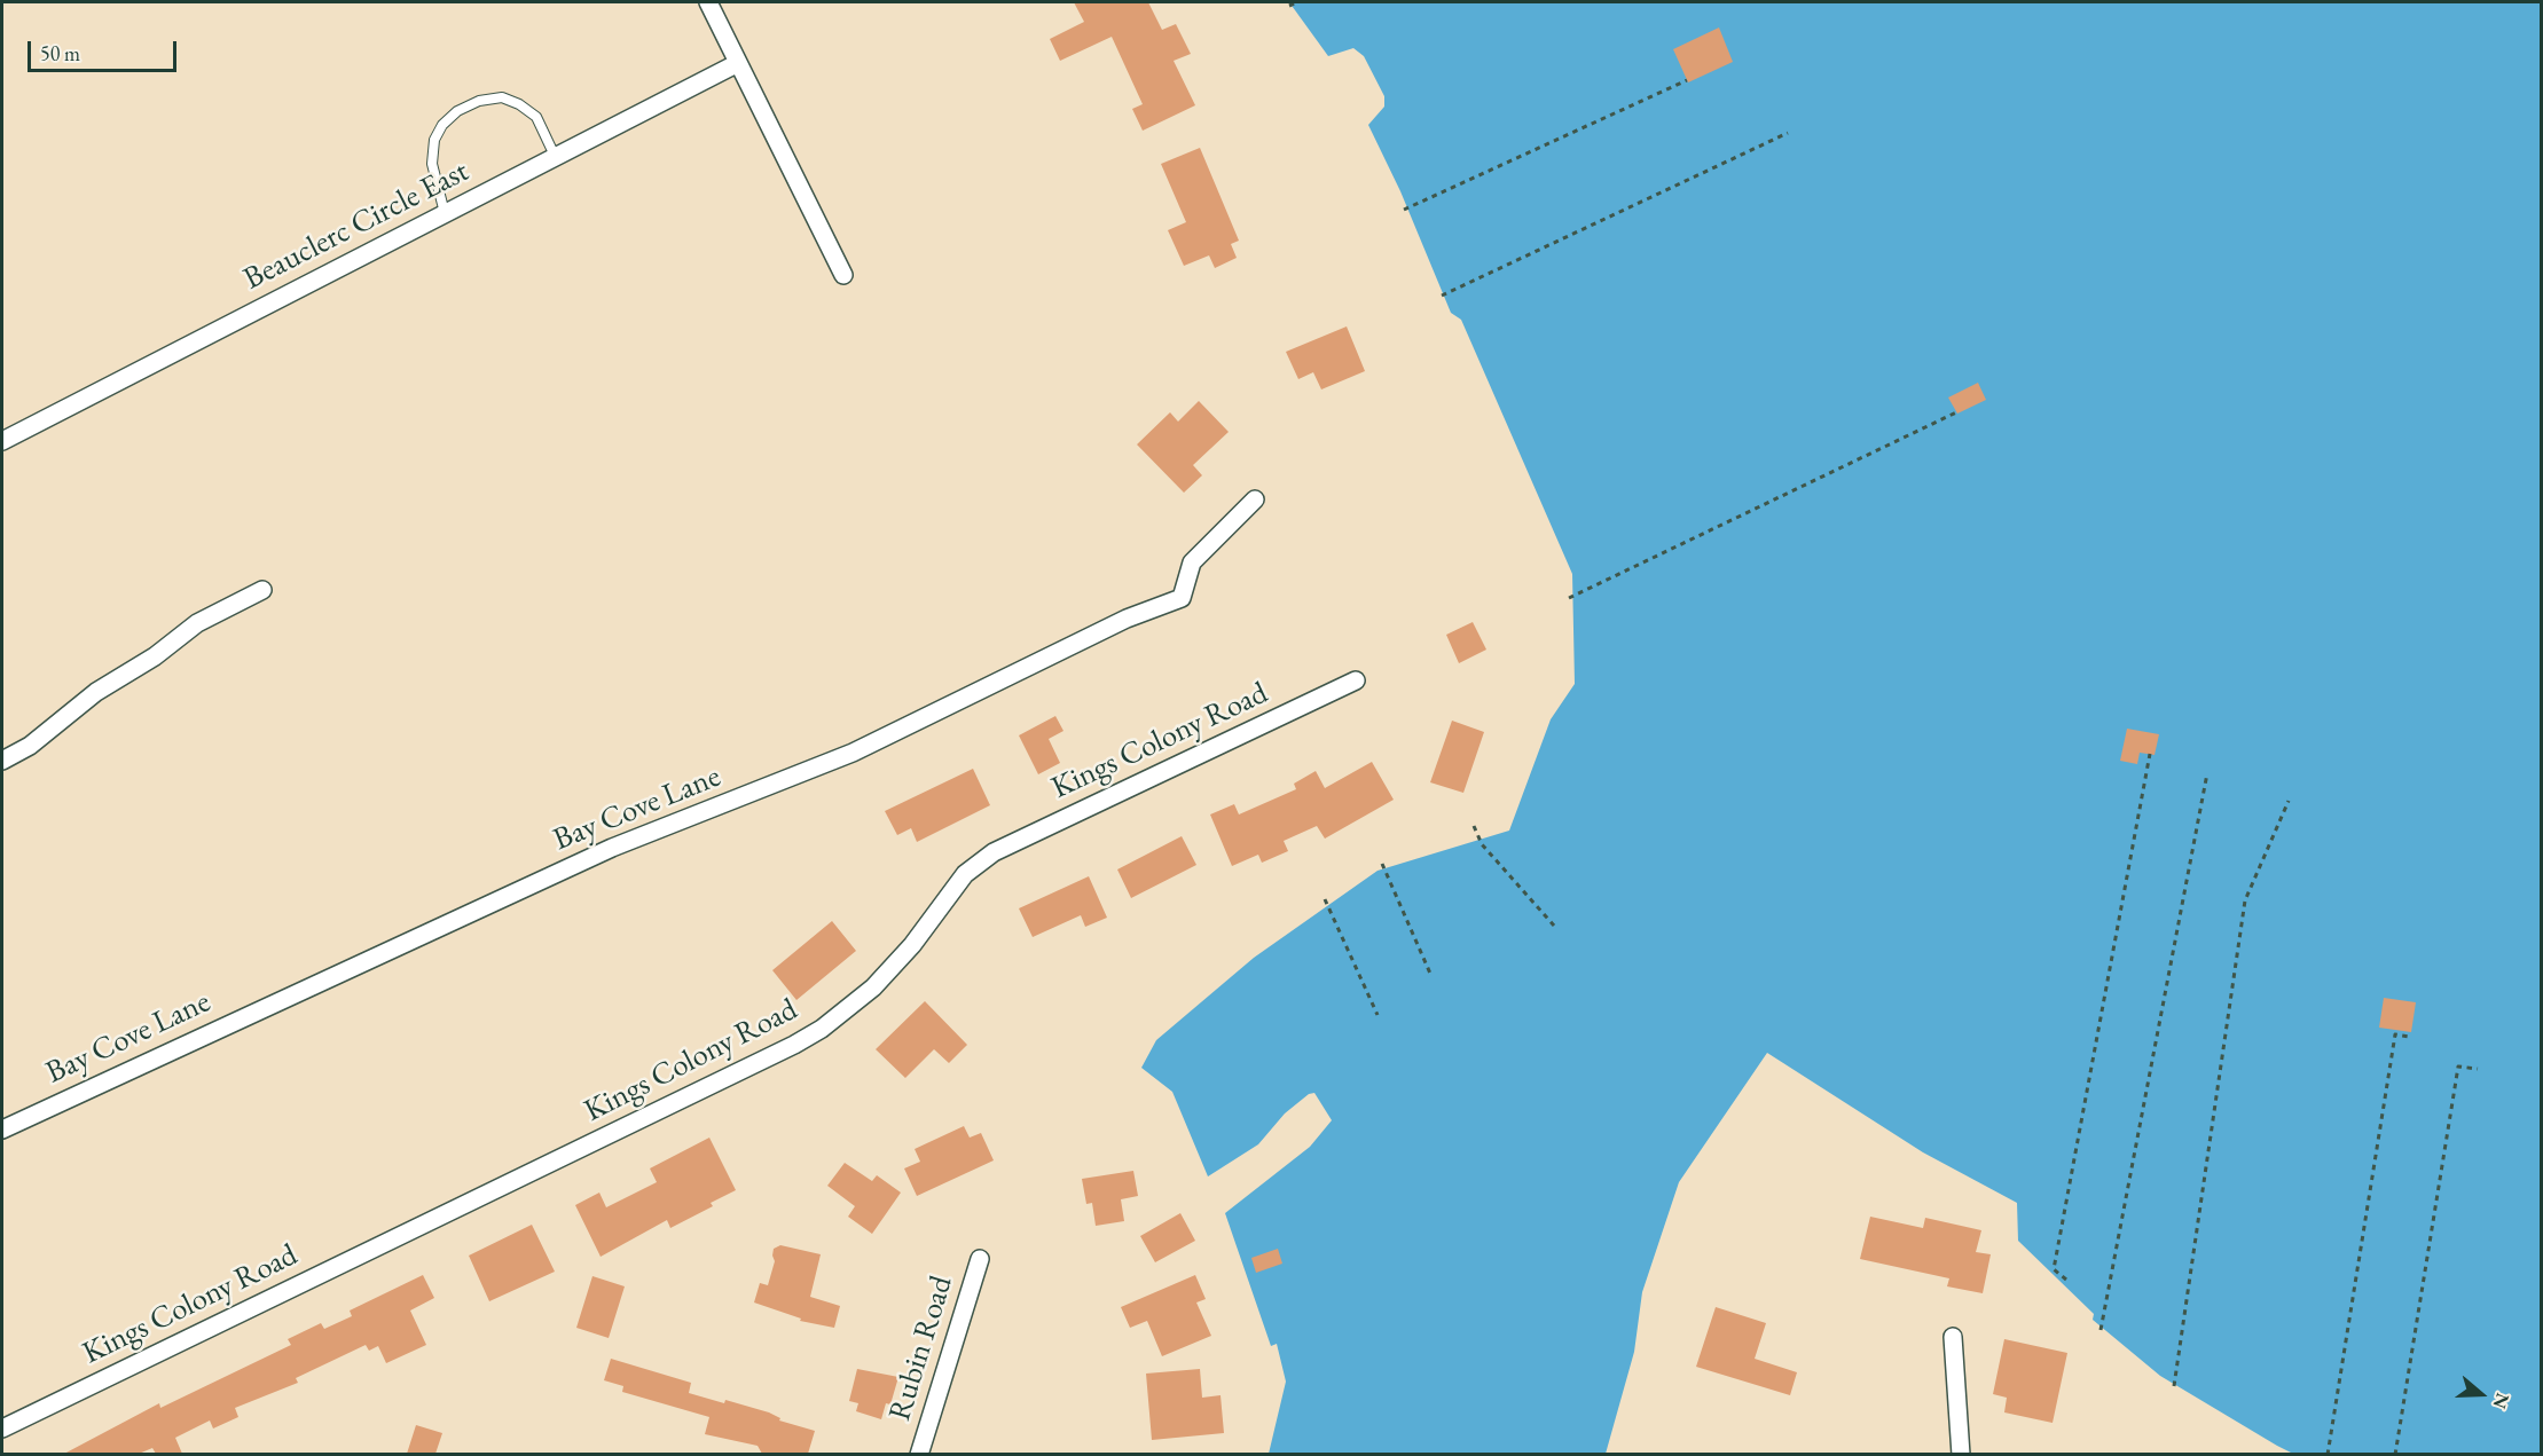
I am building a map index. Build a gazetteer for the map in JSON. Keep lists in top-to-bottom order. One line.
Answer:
{"streets":{"street":["Beauclerc Circle East","Kings Colony Road","Bay Cove Lane","Rubin Road"]},"scale_bar":"50 m","north":"right"}
